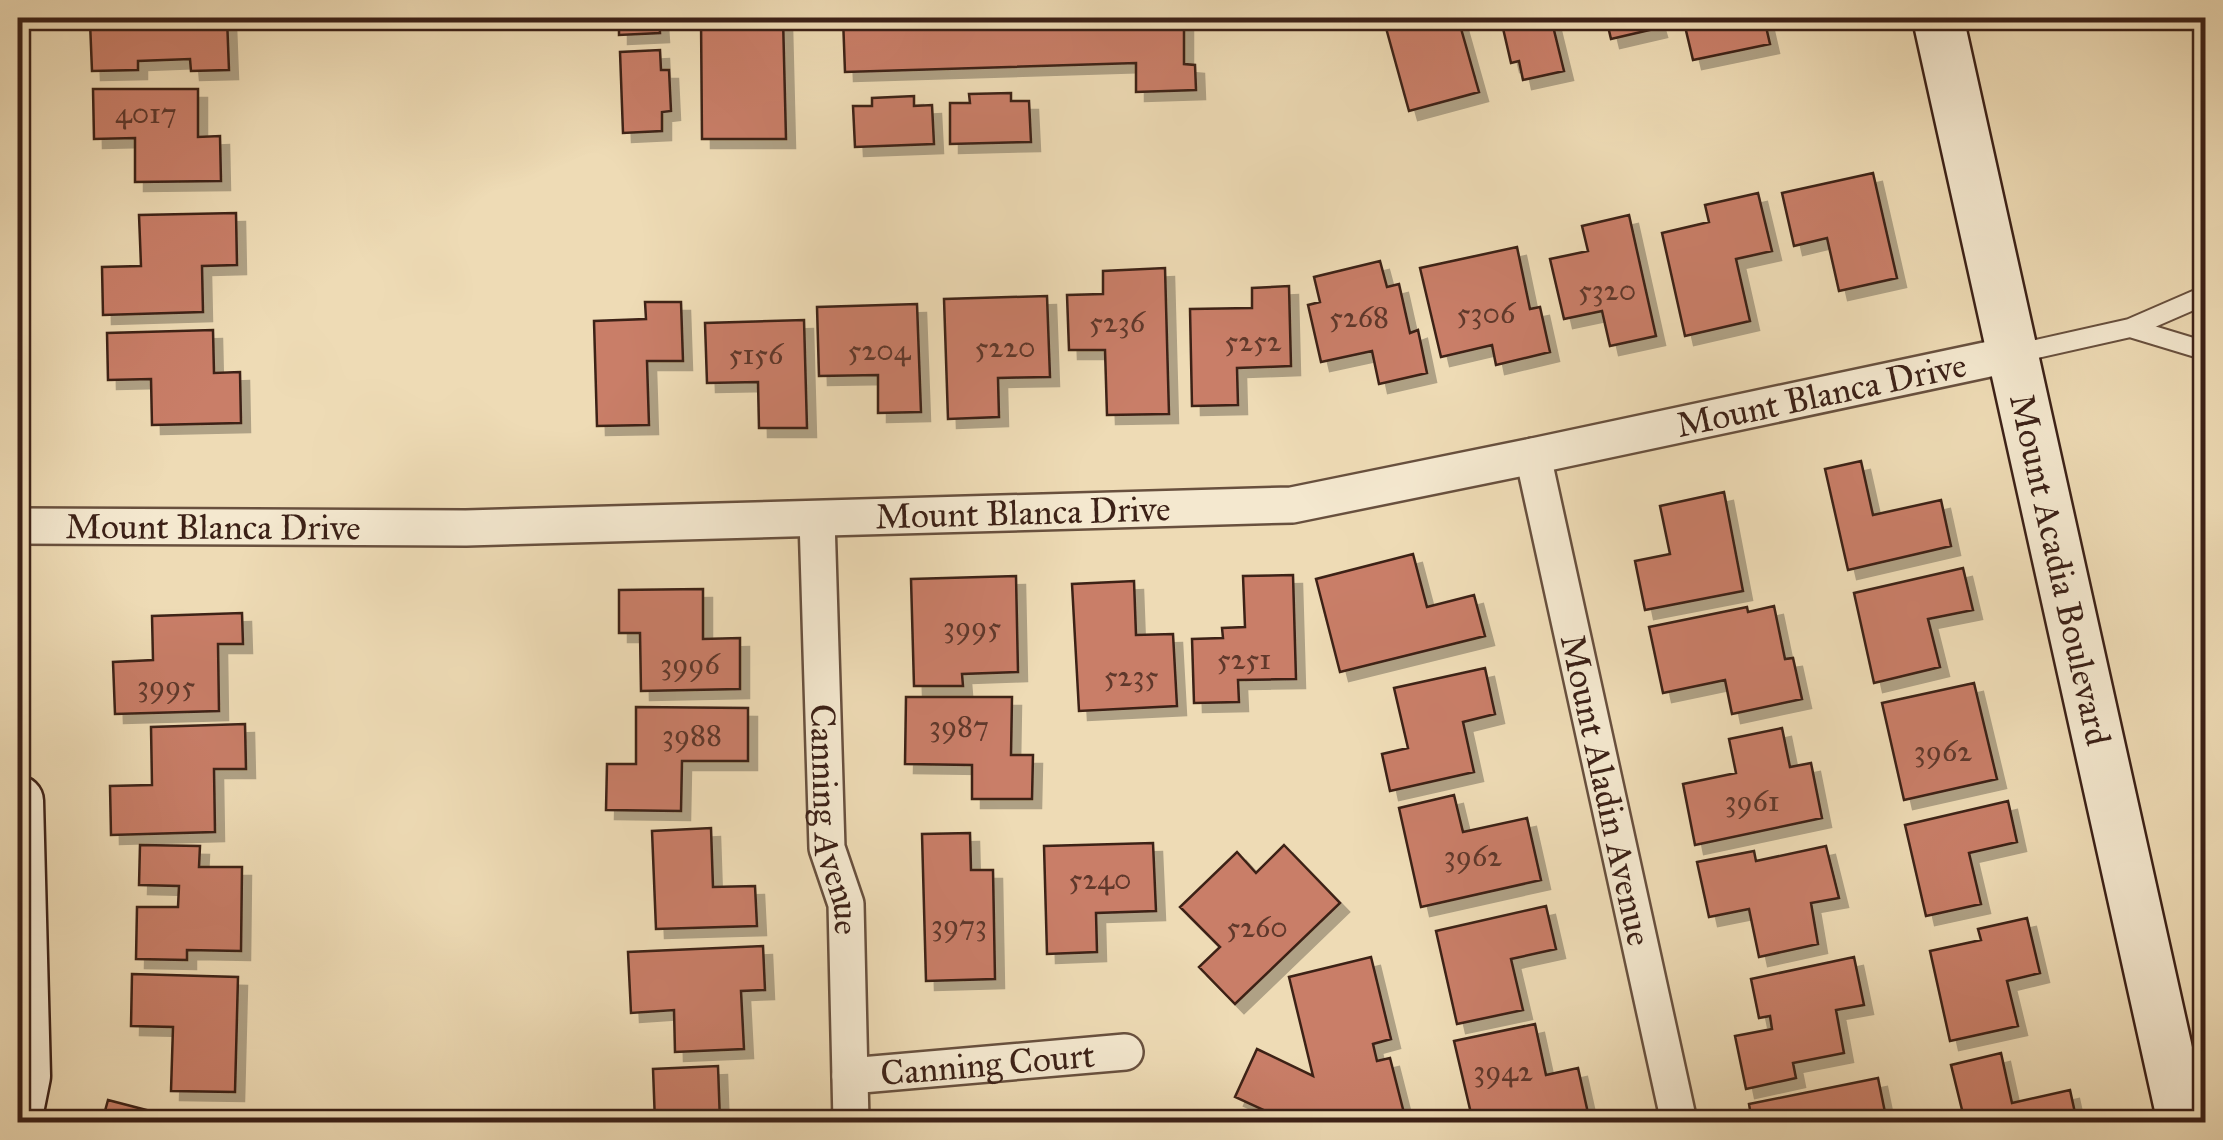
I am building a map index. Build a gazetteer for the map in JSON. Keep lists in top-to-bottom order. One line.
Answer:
{"streets":{"main road":["Mount Acadia Boulevard"],"street":["Mount Blanca Drive","Mount Aladin Avenue","Canning Avenue","Canning Court"]},"crossings":[["Mount Blanca Drive","Mount Acadia Boulevard"],["Mount Blanca Drive","Mount Aladin Avenue"],["Mount Blanca Drive","Canning Avenue"],["Canning Avenue","Canning Court"]],"house_numbers":["4017","5320","5306","5268","5236","5252","5220","5204","5156","3995","5251","3996","5235","3995","3987","3988","3962","3961","3962","5240","3973","5260","3942"]}
